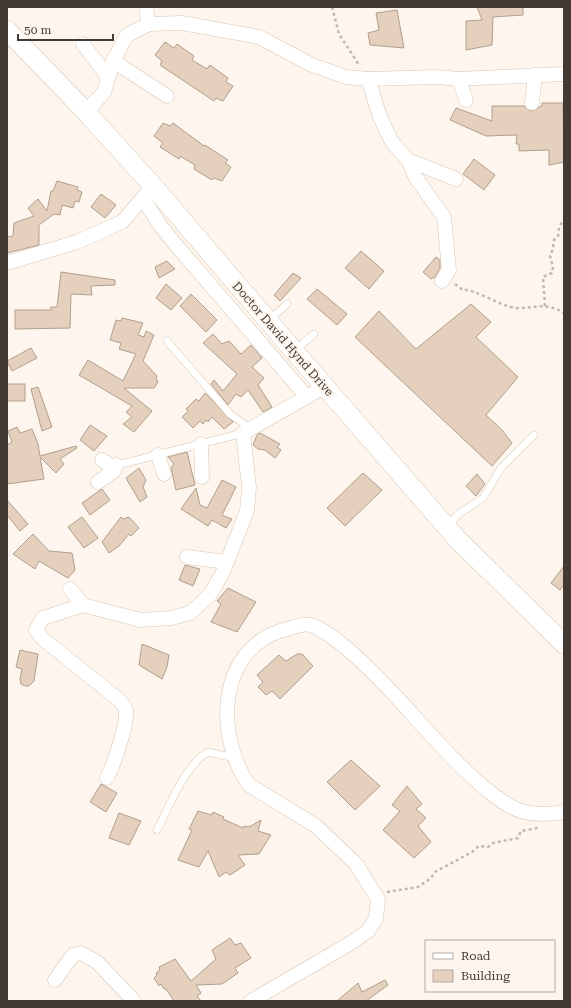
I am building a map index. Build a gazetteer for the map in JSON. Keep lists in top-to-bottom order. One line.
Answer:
{"streets":{"main road":["Doctor David Hynd Drive"]},"legend":["Road","Building"],"scale_bar":"50 m"}
